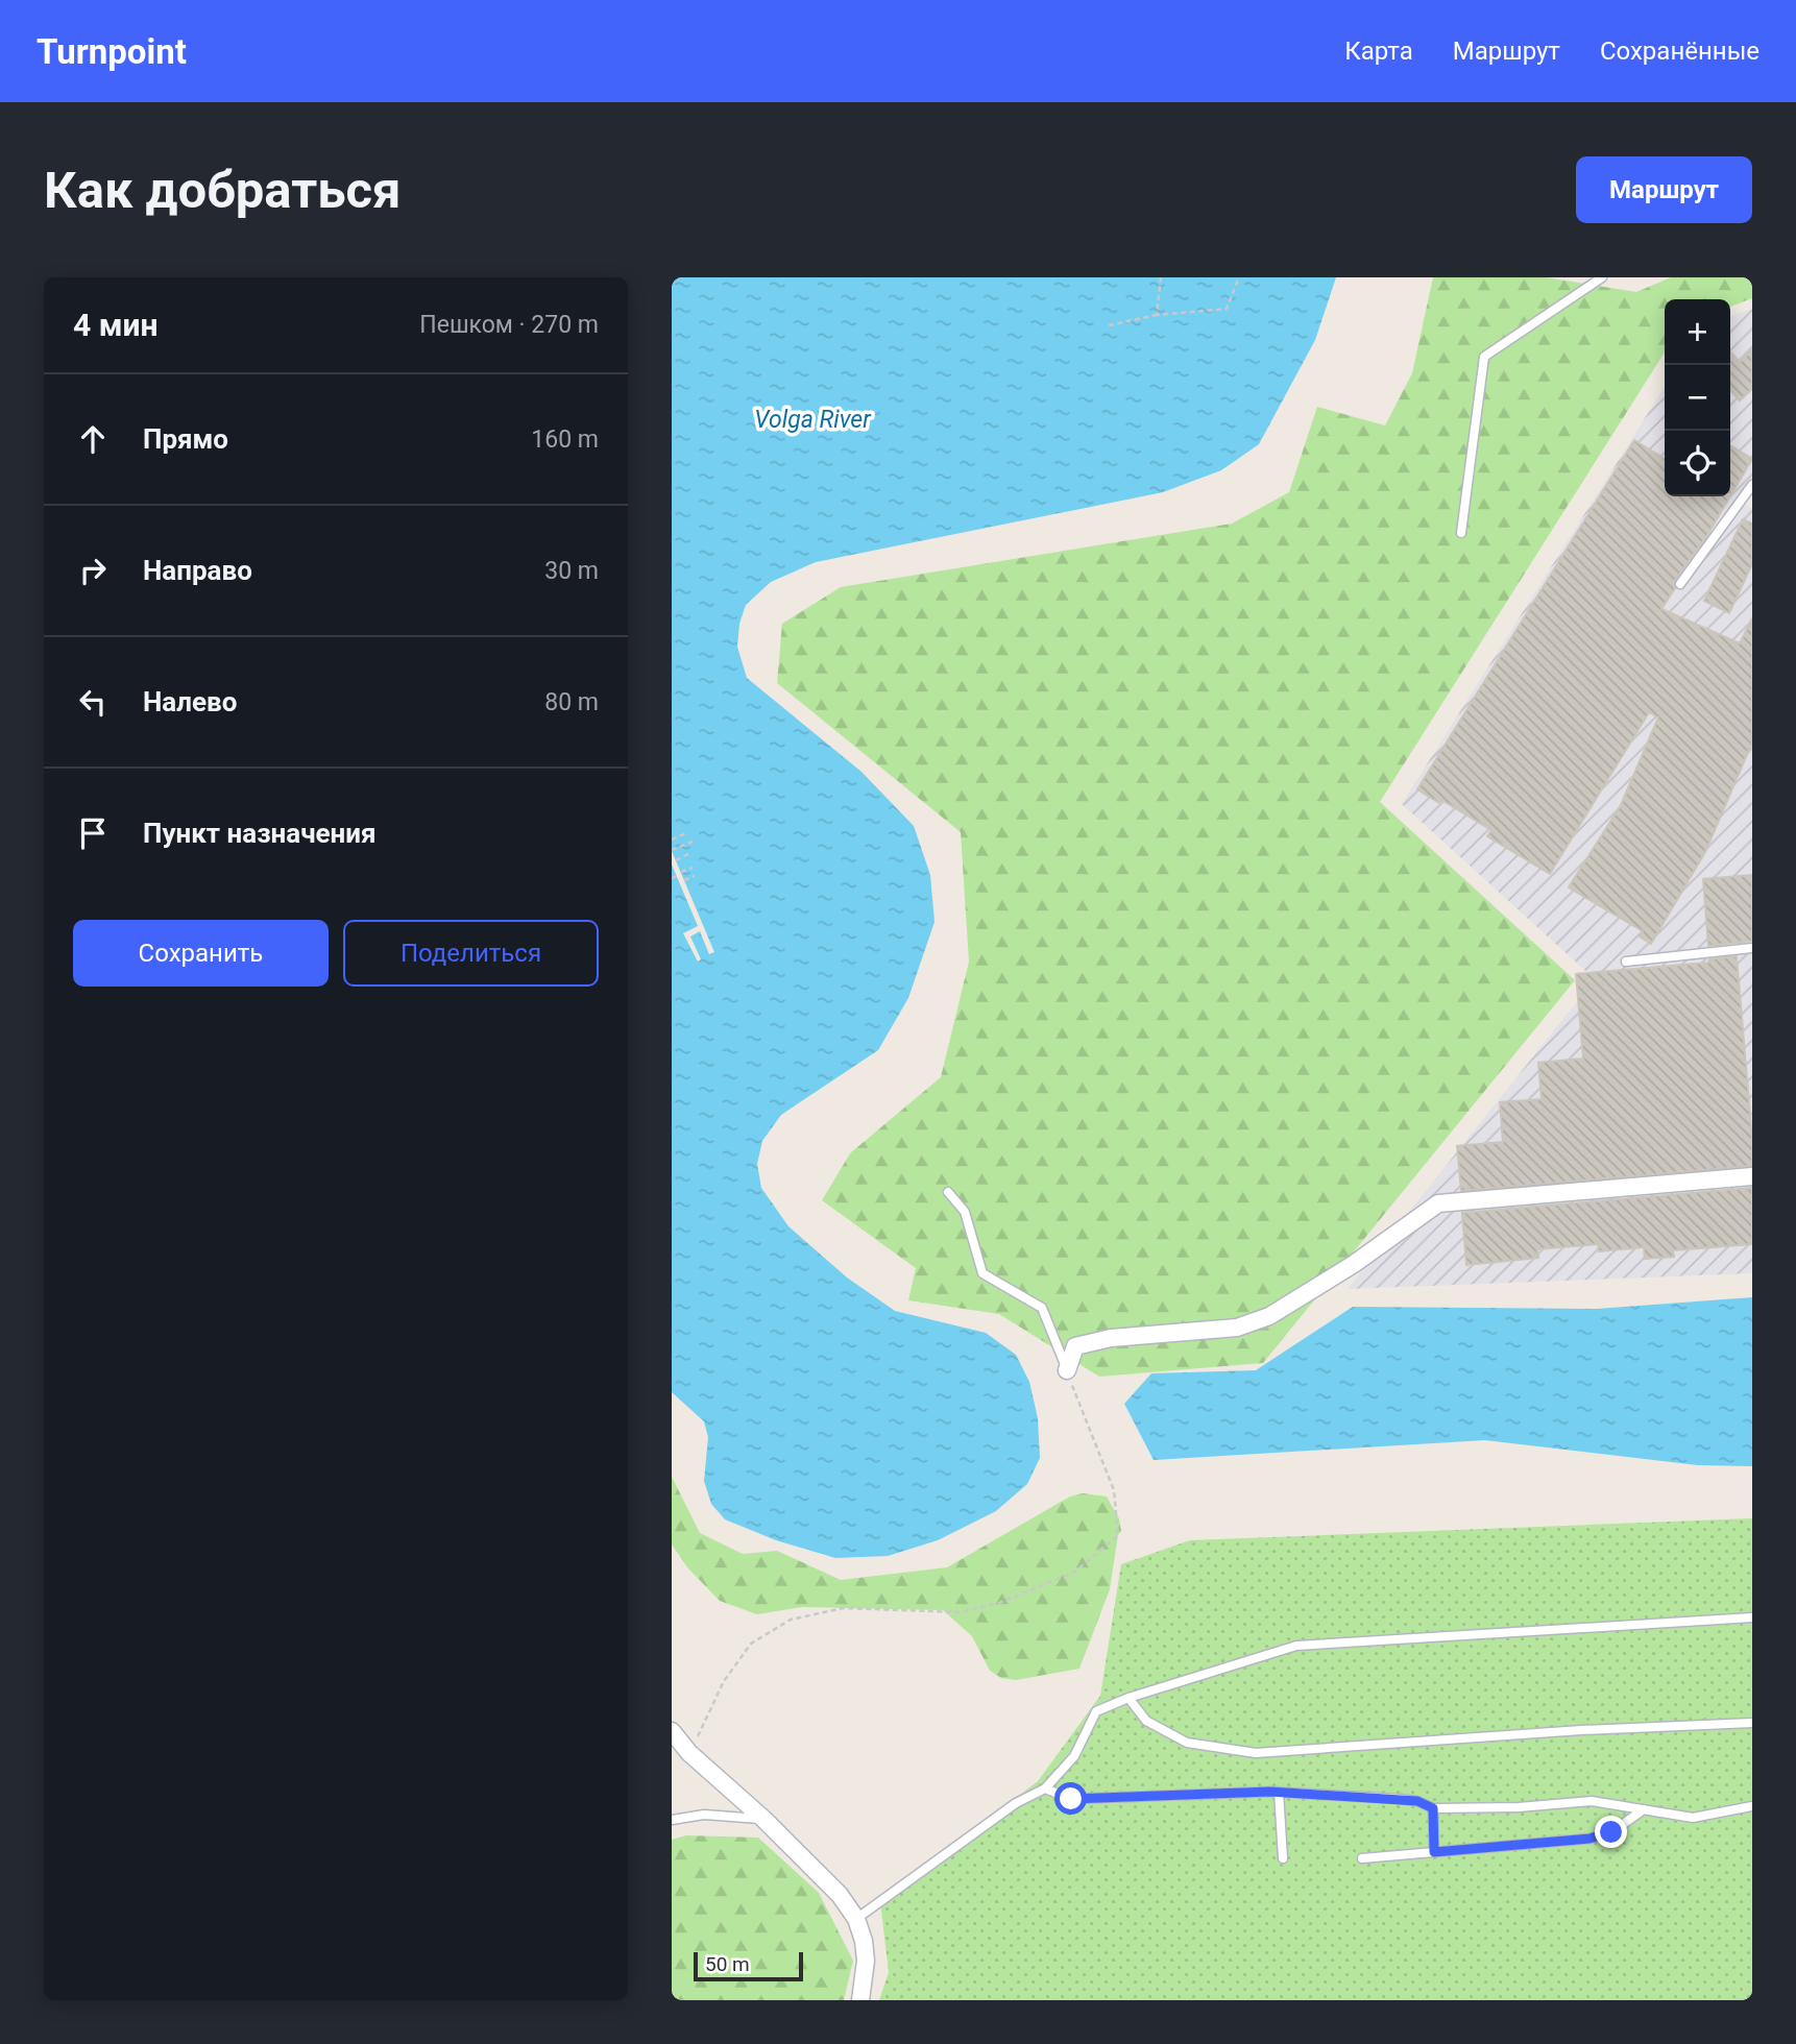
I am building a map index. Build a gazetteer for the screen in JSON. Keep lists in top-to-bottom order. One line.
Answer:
{"water":["Volga River"],"scale_bar":"50 m","page":{"header":"Turnpoint","nav":["Карта","Маршрут","Сохранённые"],"buttons":["Маршрут",["Сохранить","Поделиться"]],"title":"Как добраться","heading":["4 мин","Пешком · 270 m"],"map_buttons":["+","−"],"list":[["Прямо","160 m"],["Направо","30 m"],["Налево","80 m"],"Пункт назначения"],"scale":"50 m"}}
